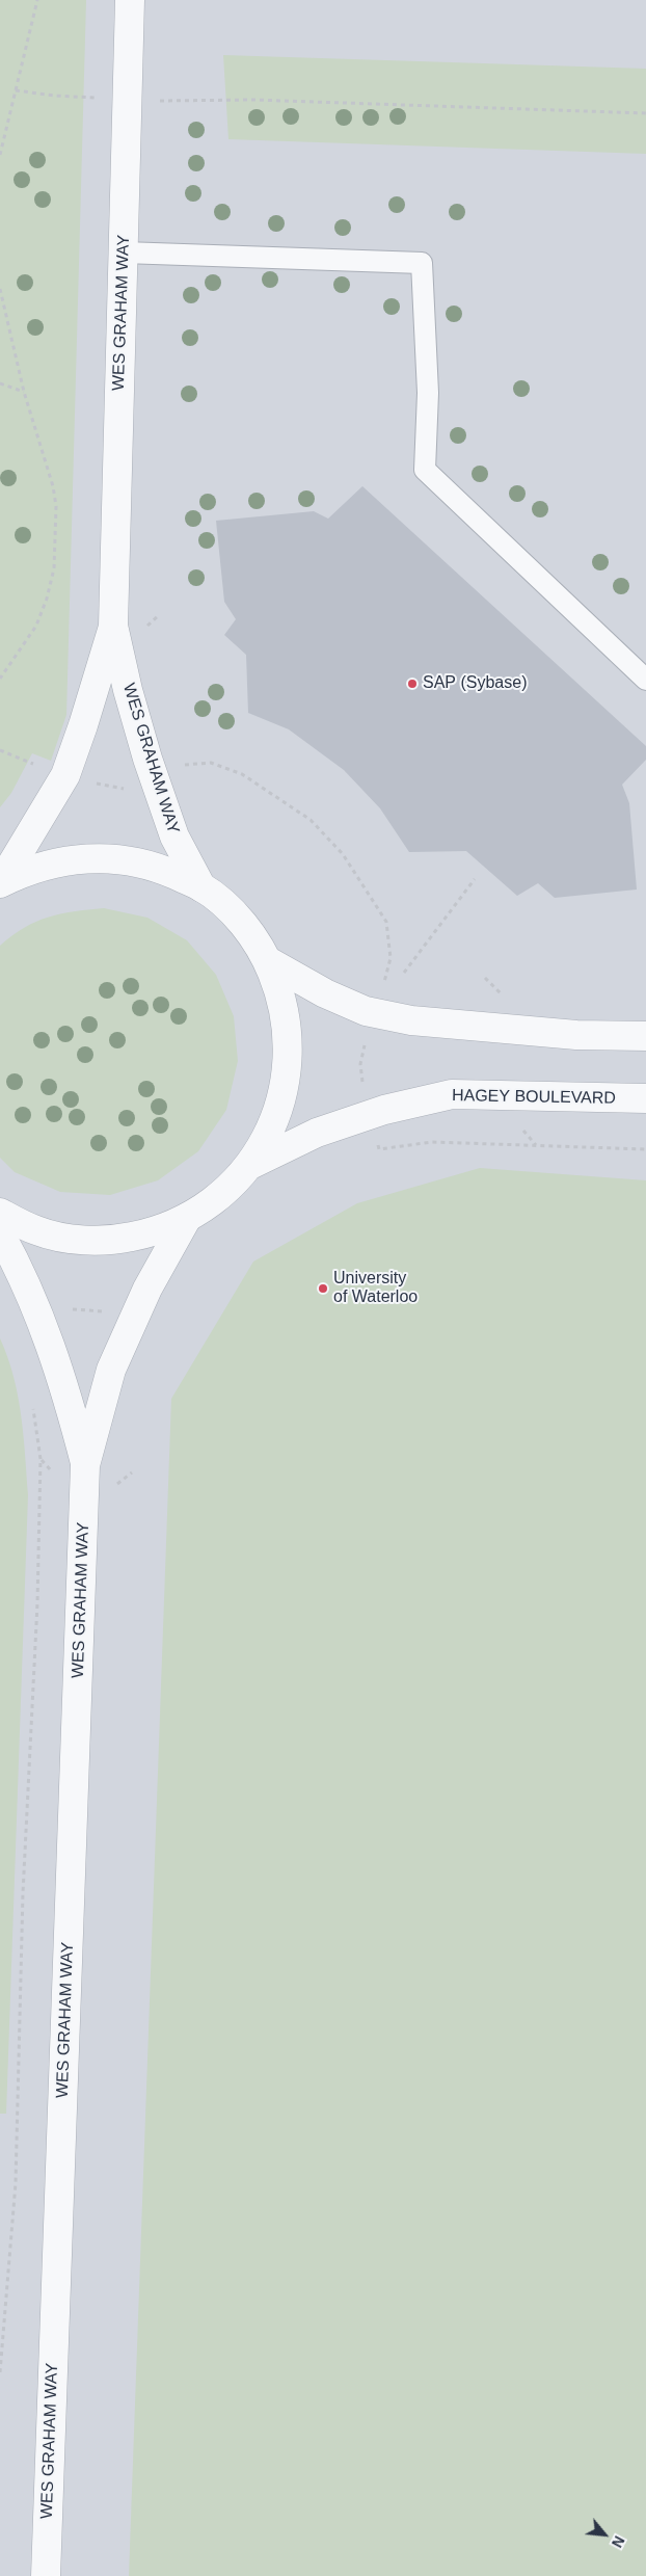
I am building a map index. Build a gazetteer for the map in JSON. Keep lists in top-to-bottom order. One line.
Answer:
{"streets":{"street":["WES GRAHAM WAY","HAGEY BOULEVARD"]},"places":["SAP (Sybase)","University of Waterloo"],"north":"bottom right"}
